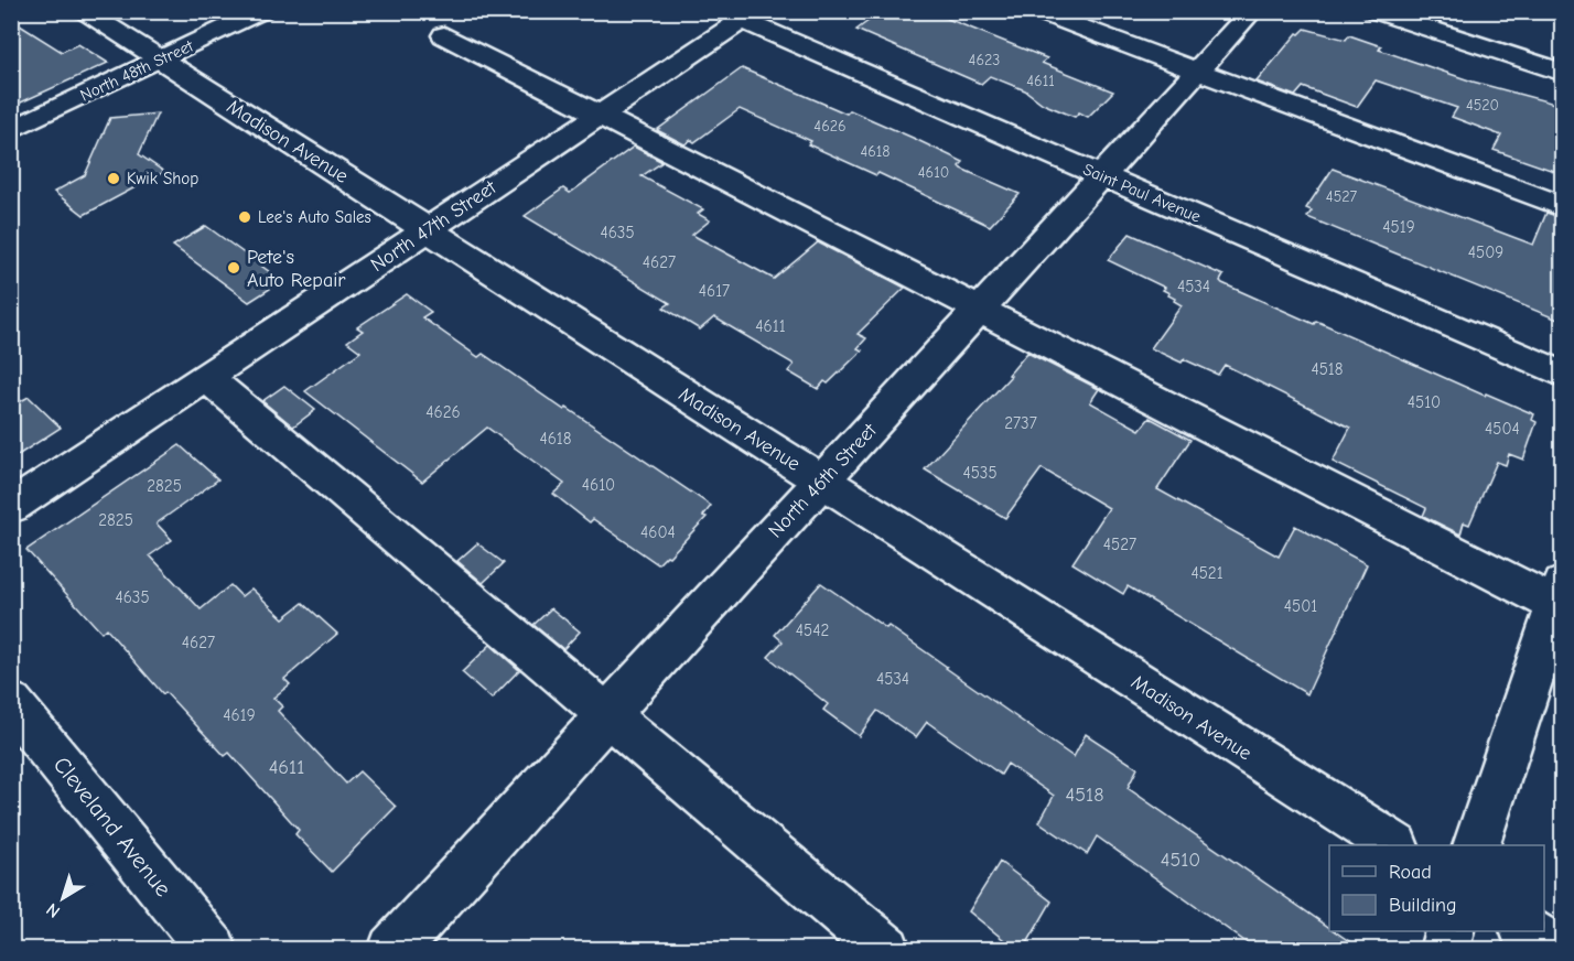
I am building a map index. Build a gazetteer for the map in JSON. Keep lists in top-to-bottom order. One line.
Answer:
{"streets":{"street":["North 48th Street","Madison Avenue","Saint Paul Avenue","North 47th Street","North 46th Street","Cleveland Avenue"]},"crossings":[["North 48th Street","Madison Avenue"],["Madison Avenue","North 47th Street"],["Madison Avenue","North 46th Street"],["Saint Paul Avenue","North 47th Street"],["Saint Paul Avenue","North 46th Street"]],"places":["Kwik Shop","Lee's Auto Sales","Pete's Auto Repair"],"house_numbers":["4623","4611","4520","4626","4618","4610","4527","4519","4635","4509","4627","4534","4617","4611","4518","4510","4626","2737","4504","4618","4535","4610","2825","2825","4604","4527","4521","4635","4501","4542","4627","4534","4619","4611","4518","4510"],"legend":["Road","Building"],"north":"bottom left"}
